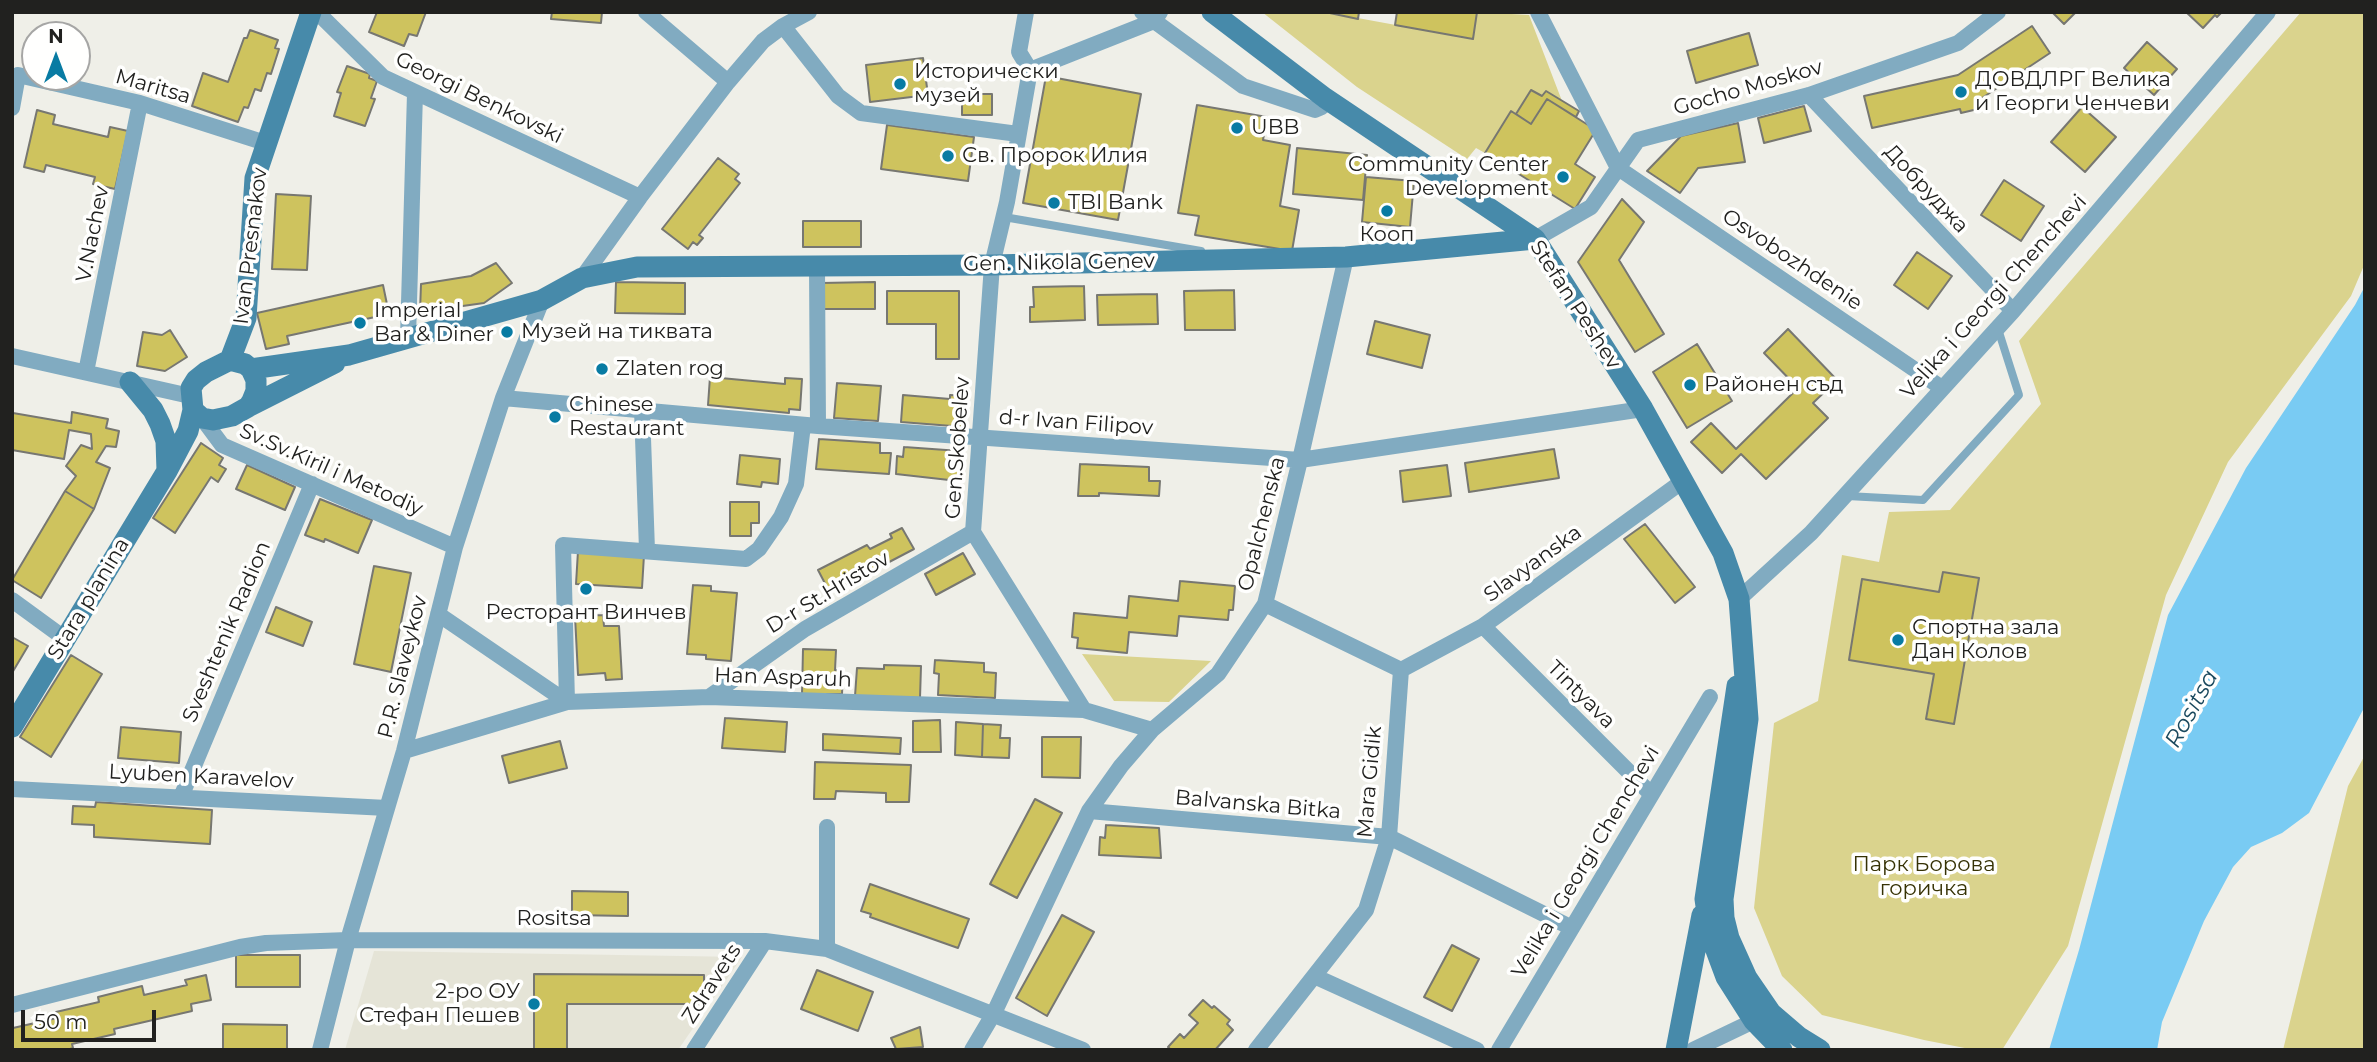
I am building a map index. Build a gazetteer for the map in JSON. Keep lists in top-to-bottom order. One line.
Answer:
{"streets":{"street":["Maritsa","Gocho Moskov","Georgi Benkovski","Добруджа","V.Nachev","Ivan Presnakov","Osvobozhdenie","Gen. Nikola Genev","Velika i Georgi Chenchevi","Stefan Peshev","d-r Ivan Filipov","Gen.Skobelev","Sv.Sv.Kiril i Metodiy","Opalchenska","Slavyanska","D-r St.Hristov","Stara planina","Sveshtenik Radion","P.R. Slaveykov","Han Asparuh","Tintyava","Lyuben Karavelov","Mara Gidik","Balvanska Bitka","Rositsa","Zdravets"]},"crossings":[["Maritsa","V.Nachev"],["Maritsa","Ivan Presnakov"],["Gocho Moskov","Добруджа"],["Gocho Moskov","Osvobozhdenie"],["Gocho Moskov","Gen. Nikola Genev"],["Gocho Moskov","Stefan Peshev"],["Добруджа","Velika i Georgi Chenchevi"],["V.Nachev","Sv.Sv.Kiril i Metodiy"],["Ivan Presnakov","Sv.Sv.Kiril i Metodiy"],["Ivan Presnakov","Stara planina"],["Osvobozhdenie","Velika i Georgi Chenchevi"],["Gen. Nikola Genev","Stefan Peshev"],["Gen. Nikola Genev","Gen.Skobelev"],["Gen. Nikola Genev","Opalchenska"],["Velika i Georgi Chenchevi","Stefan Peshev"],["Velika i Georgi Chenchevi","Tintyava"],["Velika i Georgi Chenchevi","Balvanska Bitka"],["Stefan Peshev","d-r Ivan Filipov"],["Stefan Peshev","Slavyanska"],["d-r Ivan Filipov","Gen.Skobelev"],["d-r Ivan Filipov","Opalchenska"],["d-r Ivan Filipov","P.R. Slaveykov"],["Gen.Skobelev","D-r St.Hristov"],["Gen.Skobelev","Han Asparuh"],["Sv.Sv.Kiril i Metodiy","Stara planina"],["Sv.Sv.Kiril i Metodiy","Sveshtenik Radion"],["Sv.Sv.Kiril i Metodiy","P.R. Slaveykov"],["Opalchenska","Han Asparuh"],["Opalchenska","Balvanska Bitka"],["Opalchenska","Rositsa"],["Slavyanska","Tintyava"],["Slavyanska","Mara Gidik"],["D-r St.Hristov","Han Asparuh"],["Sveshtenik Radion","Lyuben Karavelov"],["P.R. Slaveykov","Han Asparuh"],["P.R. Slaveykov","Lyuben Karavelov"],["P.R. Slaveykov","Rositsa"],["Mara Gidik","Balvanska Bitka"],["Rositsa","Zdravets"]],"water":["Rositsa"],"parks":["Парк Борова горичка"],"places":["Исторически музей","ДОВДЛРГ Велика и Георги Ченчеви","UBB","Св. Пророк Илия","Community Center Development","TBI Bank","Кооп","Imperial Bar & Diner","Музей на тиквата","Zlaten rog","Районен съд","Chinese Restaurant","Ресторант Винчев","Спортна зала Дан Колов","2-ро ОУ Стефан Пешев"],"scale_bar":"50 m","north":"top"}
